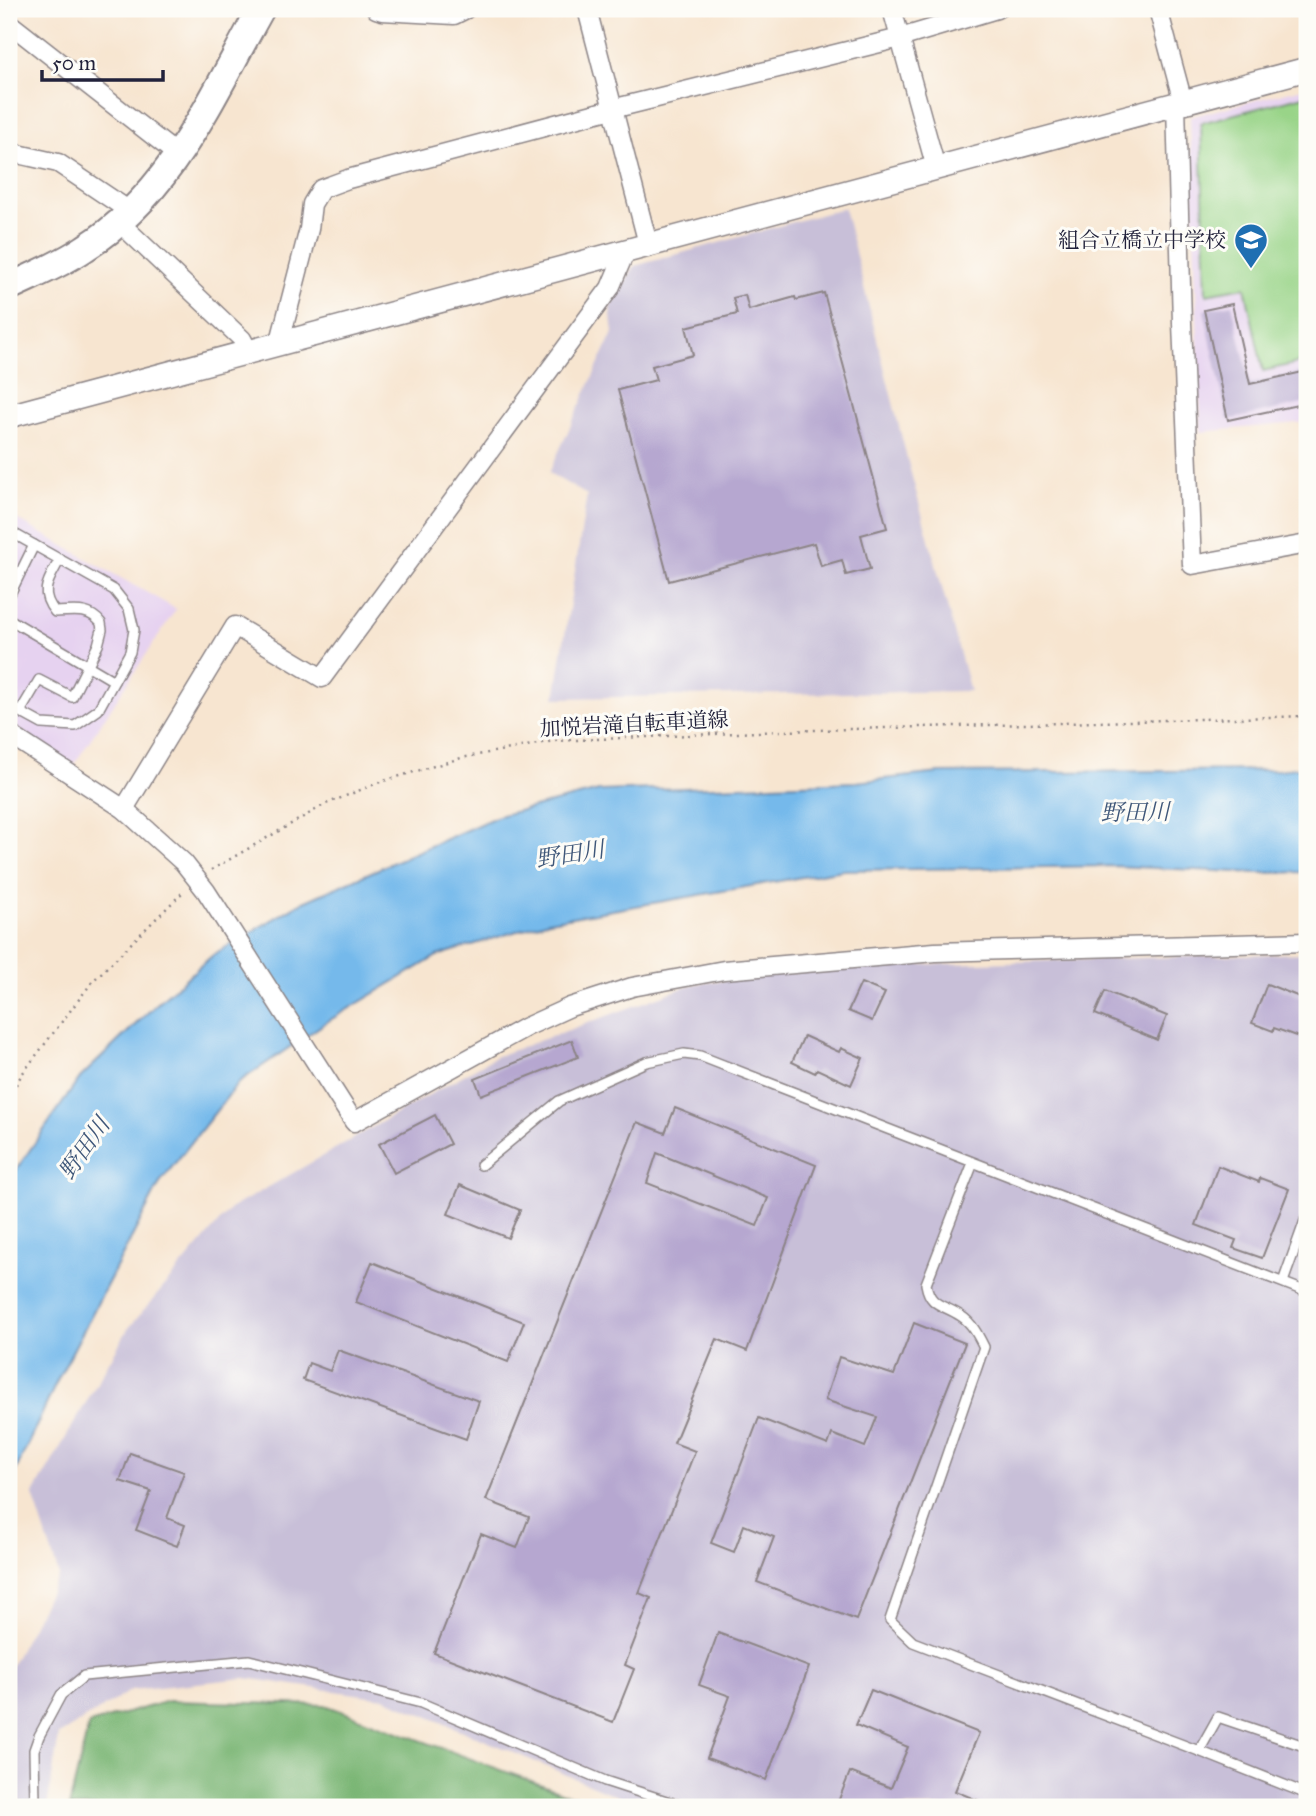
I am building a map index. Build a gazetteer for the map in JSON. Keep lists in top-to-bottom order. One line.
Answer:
{"streets":{"path":["加悦岩滝自転車道線"]},"water":["野田川"],"places":{"school or university":["組合立橋立中学校"]},"scale_bar":"50 m"}
